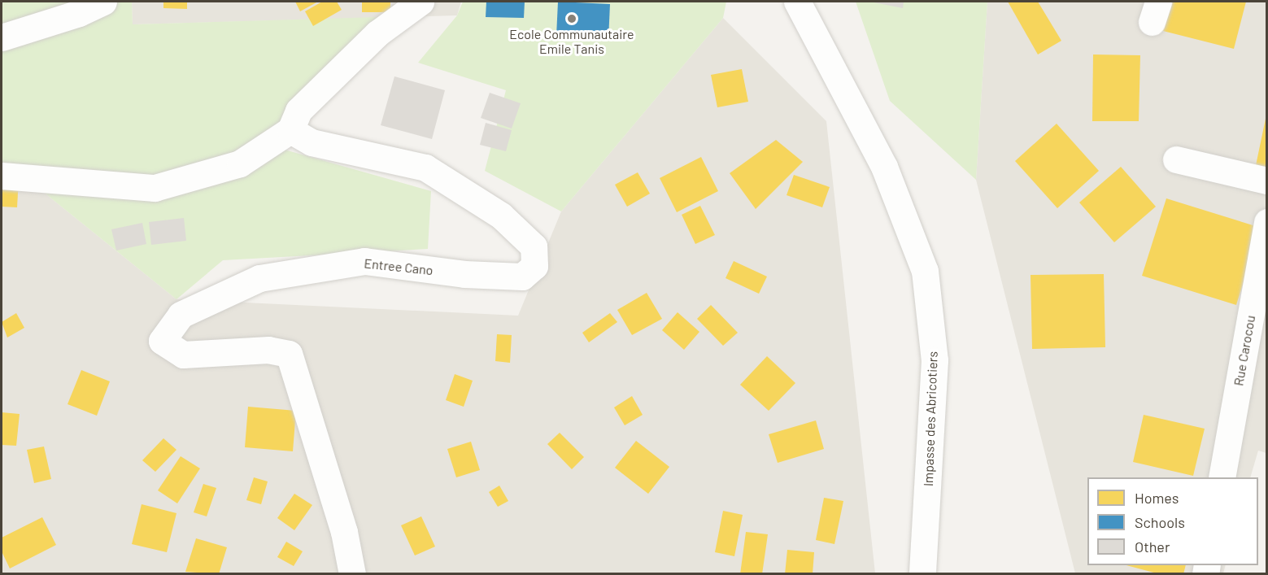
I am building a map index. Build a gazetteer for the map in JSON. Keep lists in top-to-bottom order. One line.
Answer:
{"streets":{"street":["Entree Cano","Rue Carocou","Impasse des Abricotiers"]},"places":["Ecole Communautaire Emile Tanis"],"legend":["Homes","Schools","Other"]}
